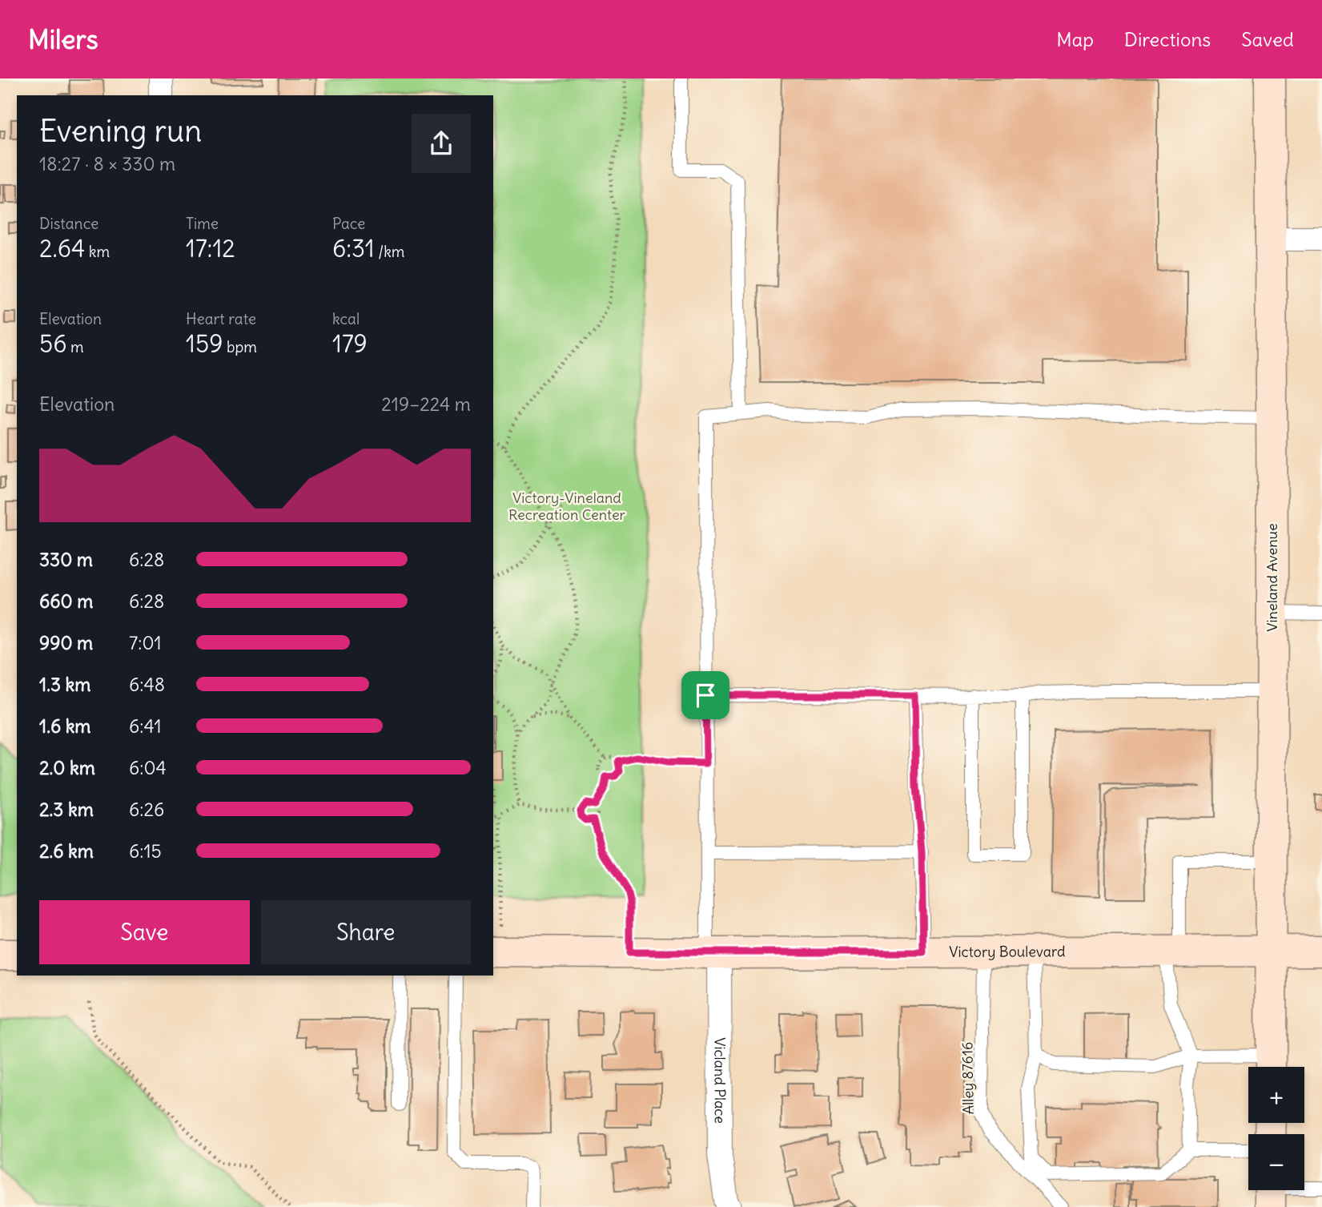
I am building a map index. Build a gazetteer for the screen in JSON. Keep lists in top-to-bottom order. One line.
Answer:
{"streets":{"main road":["Vineland Avenue","Victory Boulevard"],"street":["Vicland Place"],"lane":["Alley 87616"]},"crossings":[["Vineland Avenue","Victory Boulevard"],["Victory Boulevard","Alley 87616"],["Victory Boulevard","Vicland Place"]],"parks":["Victory-Vineland Recreation Center"],"page":{"header":"Milers","nav":["Map","Directions","Saved"],"heading":["Evening run","18:27 · 8 × 330 m"],"stats":[["Distance","2.64 km"],["Time","17:12"],["Pace","6:31 /km"],["Elevation","56 m"],["Heart rate","159 bpm"],["kcal","179"]],"chart":["Elevation","219–224 m"],"list":[{"name":"330 m","note":"6:28"},{"name":"660 m","note":"6:28"},{"name":"990 m","note":"7:01"},{"name":"1.3 km","note":"6:48"},{"name":"1.6 km","note":"6:41"},{"name":"2.0 km","note":"6:04"},{"name":"2.3 km","note":"6:26"},{"name":"2.6 km","note":"6:15"}],"buttons":["Save","Share"],"map_buttons":["+","−"]}}
